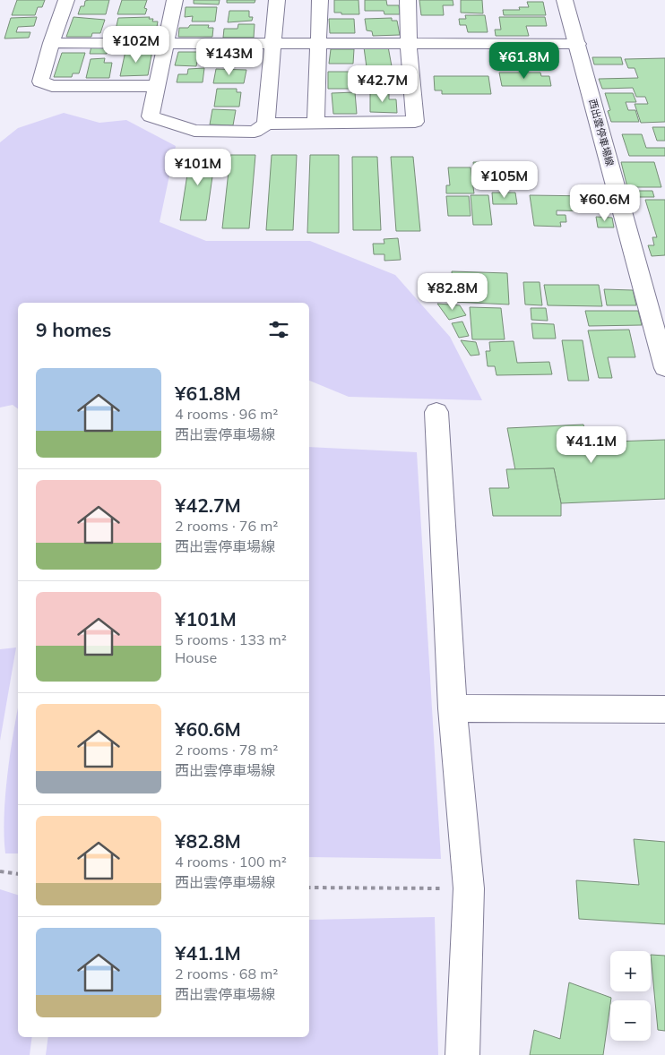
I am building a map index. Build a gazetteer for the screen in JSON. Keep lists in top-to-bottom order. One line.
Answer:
{"streets":{"street":["西出雲停車場線"]},"page":{"price":["¥102M","¥143M","¥61.8M","¥42.7M","¥101M","¥105M","¥60.6M","¥82.8M","¥41.1M"],"heading":"9 homes","list":[{"name":"¥61.8M","note":"4 rooms · 96 m² · 西出雲停車場線"},{"name":"¥42.7M","note":"2 rooms · 76 m² · 西出雲停車場線"},{"name":"¥101M","note":"5 rooms · 133 m² · House"},{"name":"¥60.6M","note":"2 rooms · 78 m² · 西出雲停車場線"},{"name":"¥82.8M","note":"4 rooms · 100 m² · 西出雲停車場線"},{"name":"¥41.1M","note":"2 rooms · 68 m² · 西出雲停車場線"}],"map_buttons":["+","−"]}}
